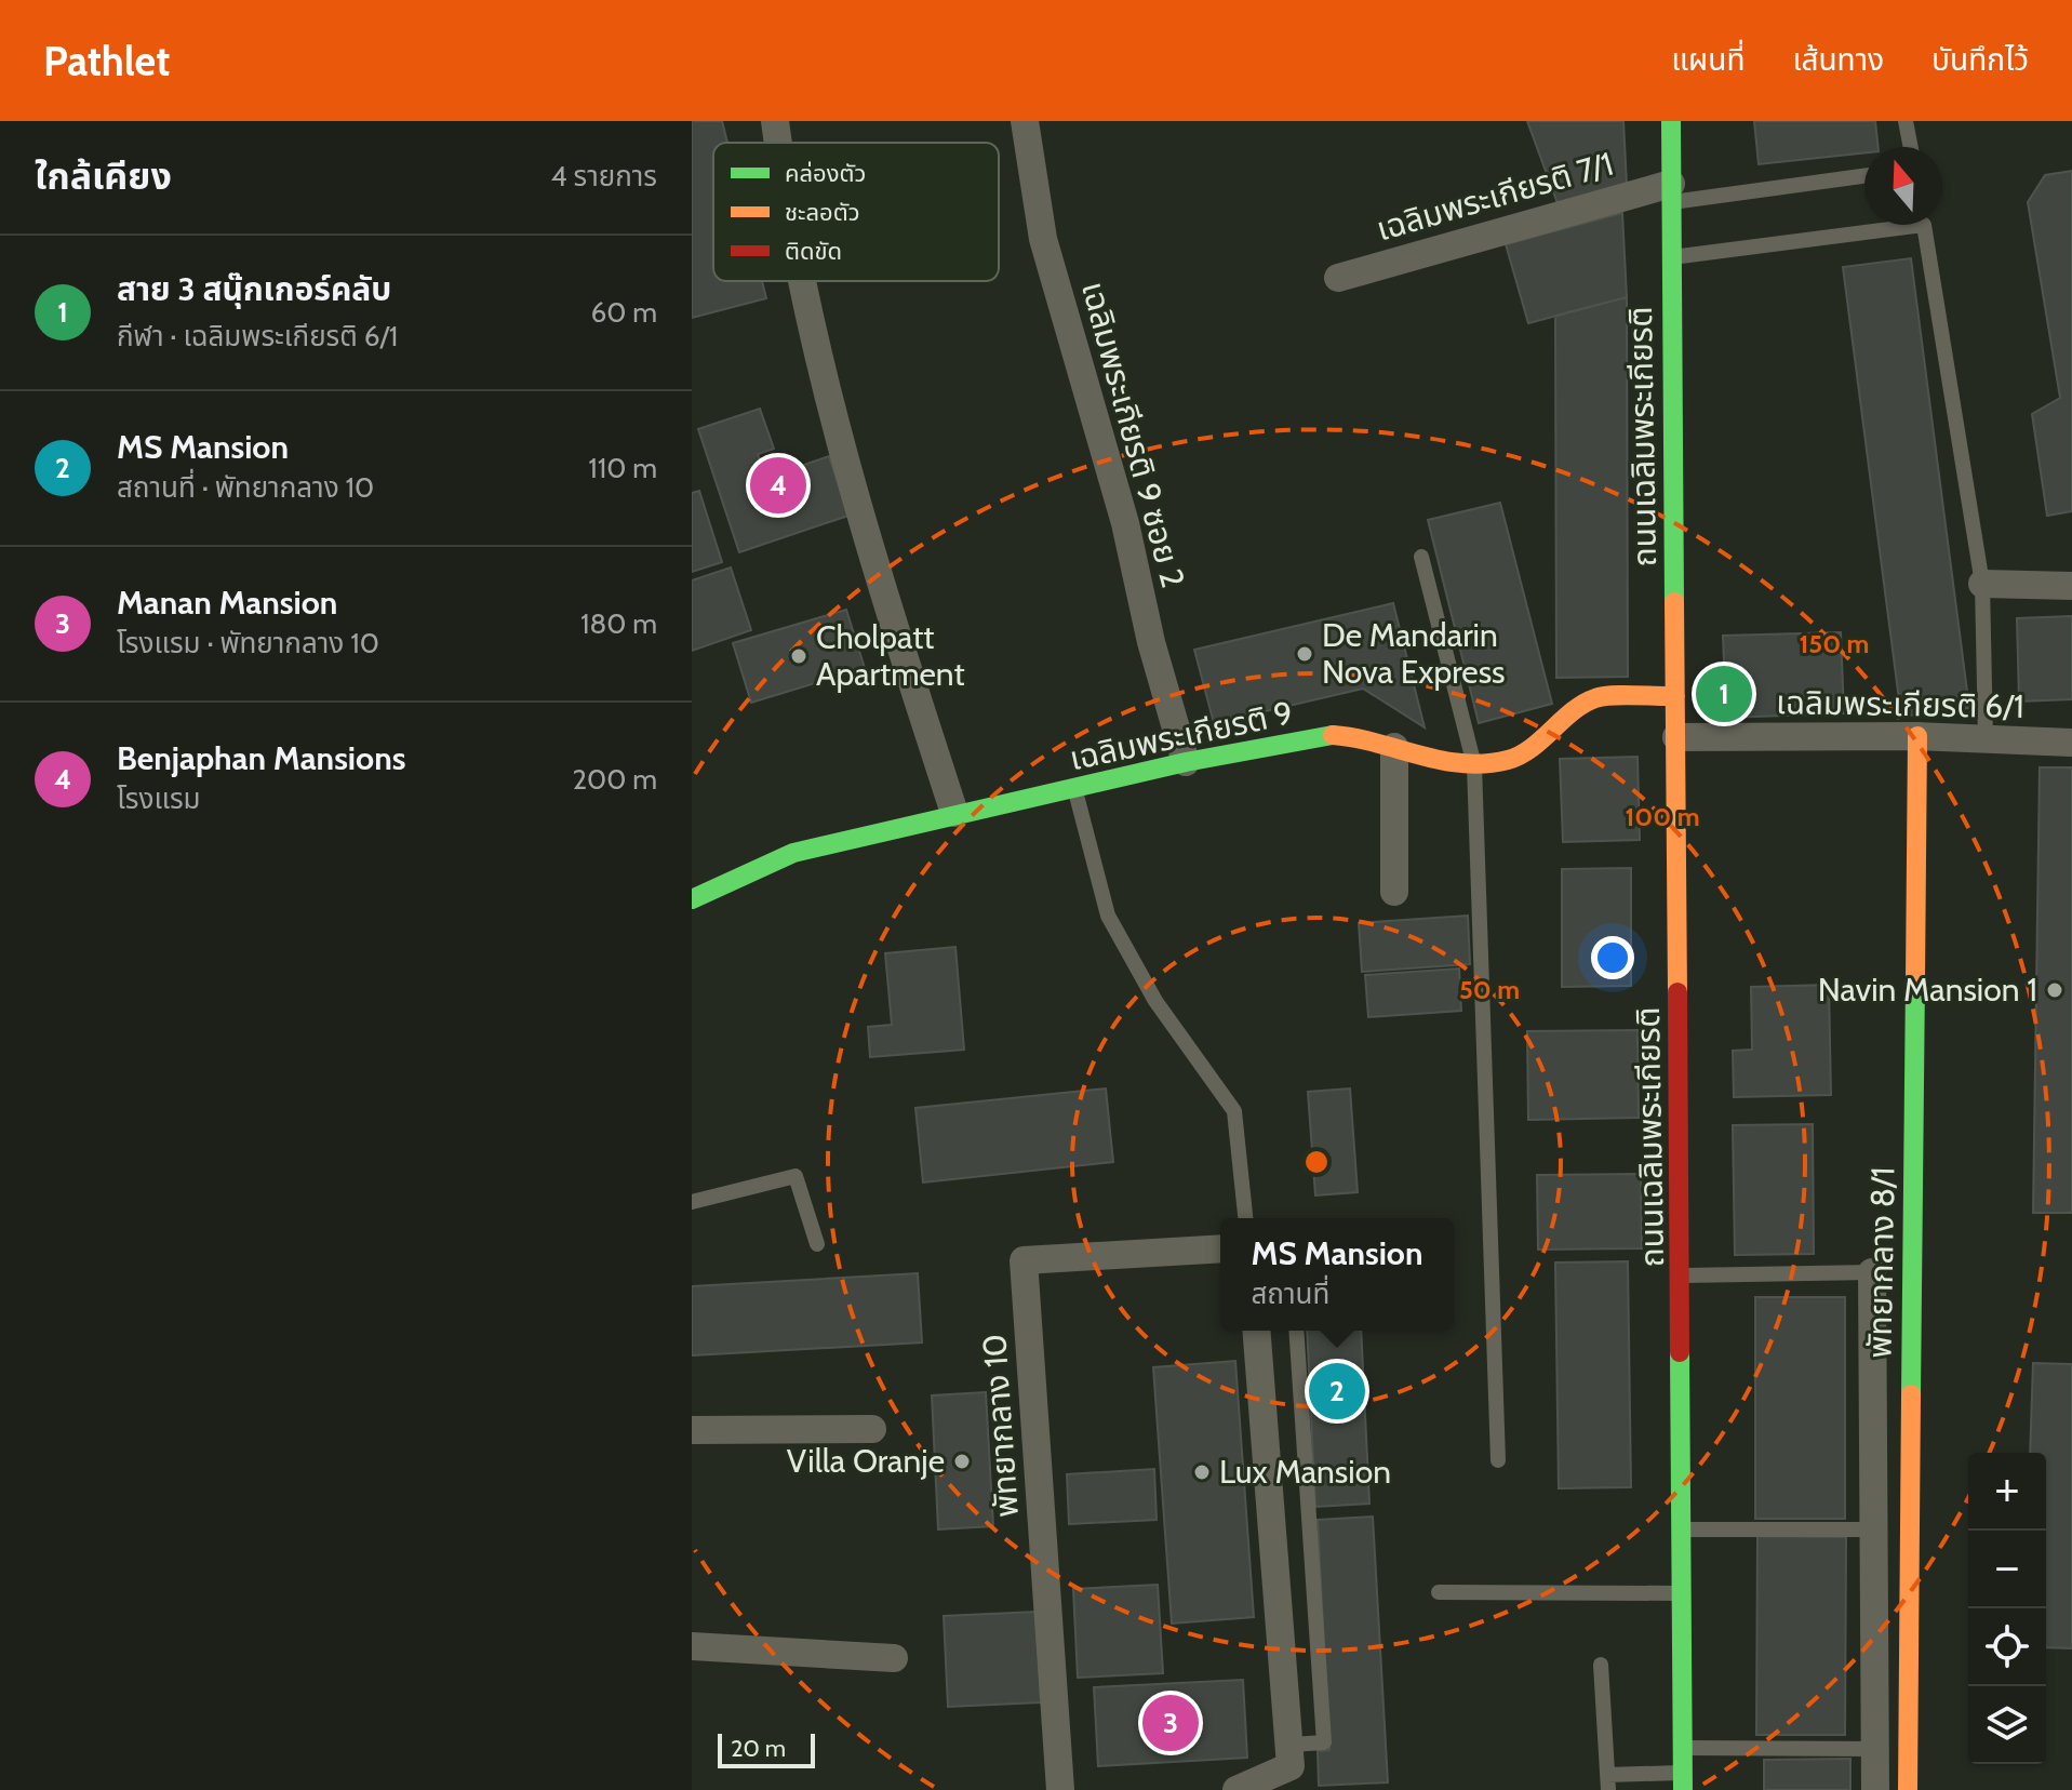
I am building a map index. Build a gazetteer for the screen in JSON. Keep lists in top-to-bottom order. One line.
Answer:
{"streets":{"street":["เฉลิมพระเกียรติ 7/1","เฉลิมพระเกียรติ 9 ซอย 2","ถนนเฉลิมพระเกียรติ","เฉลิมพระเกียรติ 6/1","เฉลิมพระเกียรติ 9","พัทยากลาง 8/1","พัทยากลาง 10"]},"crossings":[["เฉลิมพระเกียรติ 7/1","ถนนเฉลิมพระเกียรติ"],["เฉลิมพระเกียรติ 9 ซอย 2","เฉลิมพระเกียรติ 9"],["ถนนเฉลิมพระเกียรติ","เฉลิมพระเกียรติ 6/1"],["ถนนเฉลิมพระเกียรติ","เฉลิมพระเกียรติ 9"],["เฉลิมพระเกียรติ 6/1","พัทยากลาง 8/1"]],"places":["De Mandarin Nova Express","Cholpatt Apartment","Navin Mansion 1","Villa Oranje","Lux Mansion"],"legend":["คล่องตัว","ชะลอตัว","ติดขัด"],"scale_bar":"20 m","north":"top","page":{"header":"Pathlet","nav":["แผนที่","เส้นทาง","บันทึกไว้"],"heading":["ใกล้เคียง","4 รายการ"],"list":[{"mark":"1","name":"สาย 3 สนุ๊กเกอร์คลับ","note":"กีฬา · เฉลิมพระเกียรติ 6/1","value":"60 m"},{"mark":"2","name":"MS Mansion","note":"สถานที่ · พัทยากลาง 10","value":"110 m"},{"mark":"3","name":"Manan Mansion","note":"โรงแรม · พัทยากลาง 10","value":"180 m"},{"mark":"4","name":"Benjaphan Mansions","note":"โรงแรม","value":"200 m"}],"pins":["4","1","2","3"],"popup":["MS Mansion","สถานที่"],"map_buttons":["+","−"],"scale":"20 m"},"rings":["150 m","100 m","50 m"]}
